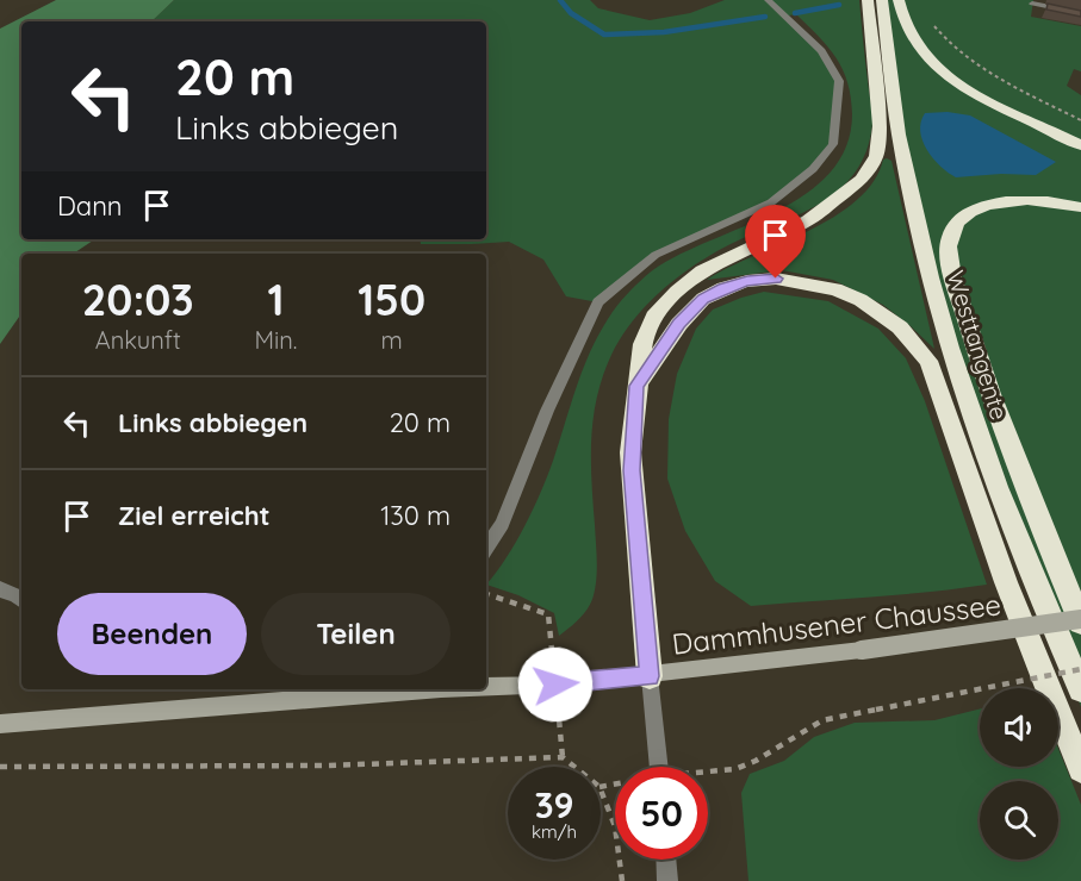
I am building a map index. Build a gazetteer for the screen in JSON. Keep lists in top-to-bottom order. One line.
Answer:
{"streets":{"highway":["Westtangente"],"main road":["Dammhusener Chaussee"]},"page":{"turn":["20 m","Links abbiegen"],"then":"Dann","eta":["20:03","Ankunft","1","Min.","150","m"],"list":[{"name":"Links abbiegen","value":"20 m"},{"name":"Ziel erreicht","value":"130 m"}],"buttons":["Beenden","Teilen"],"speed":"39 km/h","limit":"50"}}
